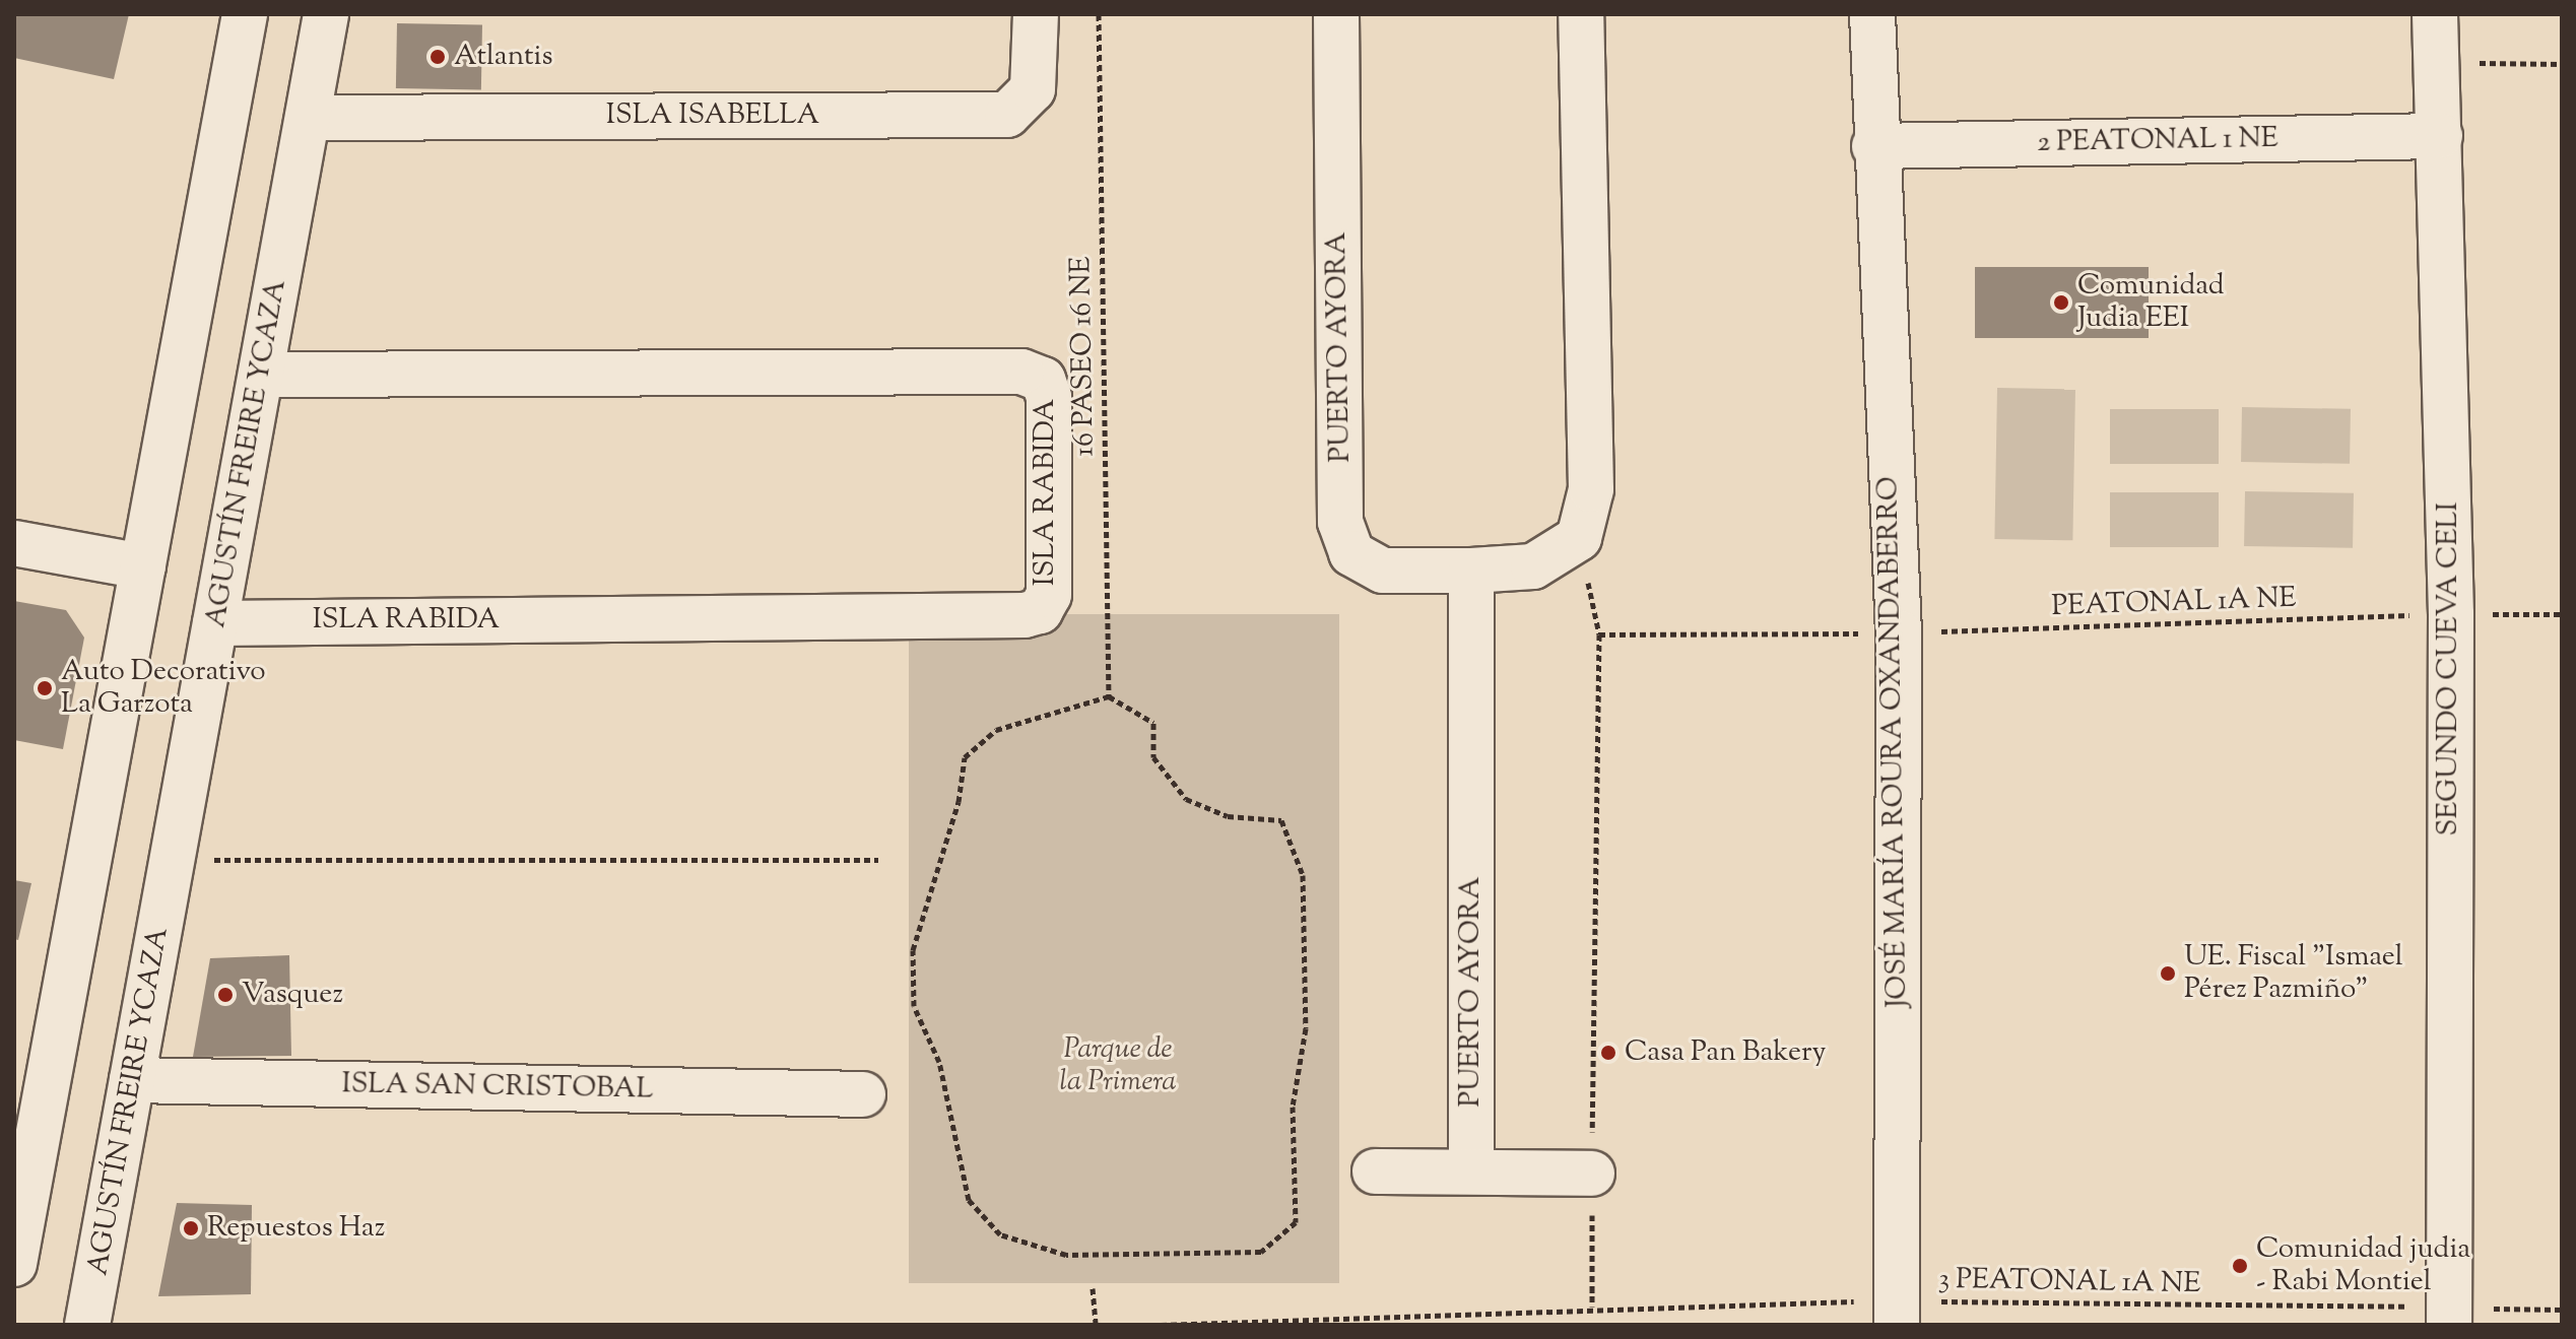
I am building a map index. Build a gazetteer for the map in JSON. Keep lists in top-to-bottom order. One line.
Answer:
{"streets":{"street":["ISLA ISABELLA","2 PEATONAL 1 NE","PUERTO AYORA","AGUSTÍN FREIRE YCAZA","ISLA RABIDA","SEGUNDO CUEVA CELI","JOSÉ MARÍA ROURA OXANDABERRO","ISLA SAN CRISTOBAL"],"path":["16 PASEO 16 NE","PEATONAL 1A NE","3 PEATONAL 1A NE"]},"crossings":[["ISLA ISABELLA","AGUSTÍN FREIRE YCAZA"],["2 PEATONAL 1 NE","SEGUNDO CUEVA CELI"],["2 PEATONAL 1 NE","JOSÉ MARÍA ROURA OXANDABERRO"],["AGUSTÍN FREIRE YCAZA","ISLA RABIDA"],["AGUSTÍN FREIRE YCAZA","ISLA SAN CRISTOBAL"],["PEATONAL 1A NE","SEGUNDO CUEVA CELI"],["PEATONAL 1A NE","JOSÉ MARÍA ROURA OXANDABERRO"],["SEGUNDO CUEVA CELI","3 PEATONAL 1A NE"],["JOSÉ MARÍA ROURA OXANDABERRO","3 PEATONAL 1A NE"]],"parks":["Parque de la Primera"],"places":["Atlantis","Comunidad Judia EEI","Auto Decorativo La Garzota","UE. Fiscal \"Ismael Pérez Pazmiño\"","Vasquez","Casa Pan Bakery","Repuestos Haz","Comunidad judia - Rabi Montiel"]}
